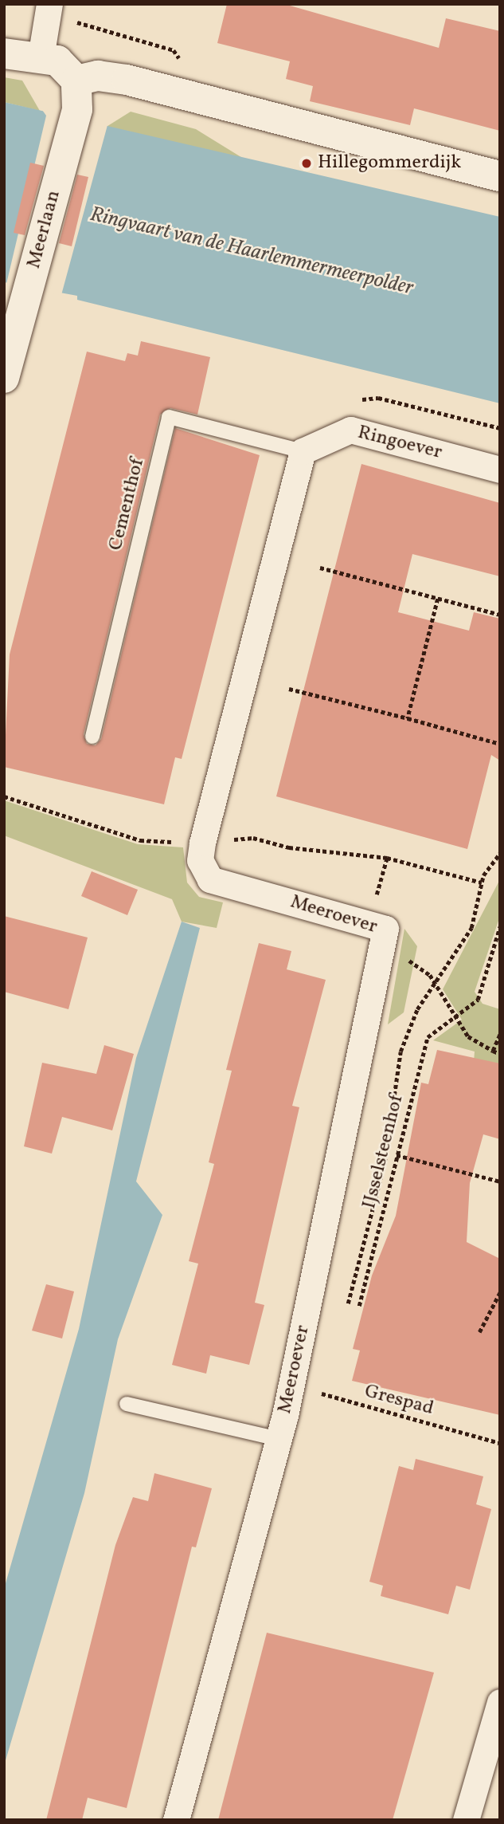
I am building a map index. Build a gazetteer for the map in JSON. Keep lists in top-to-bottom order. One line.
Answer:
{"streets":{"street":["Meerlaan","Ringoever","Meeroever"],"lane":["Cementhof"],"path":["IJsselsteenhof","Grespad"]},"crossings":[["Ringoever","Cementhof"],["Ringoever","Meeroever"],["Cementhof","Meeroever"],["Meeroever","Grespad"]],"water":["Ringvaart van de Haarlemmermeerpolder"],"places":["Hillegommerdijk"]}
